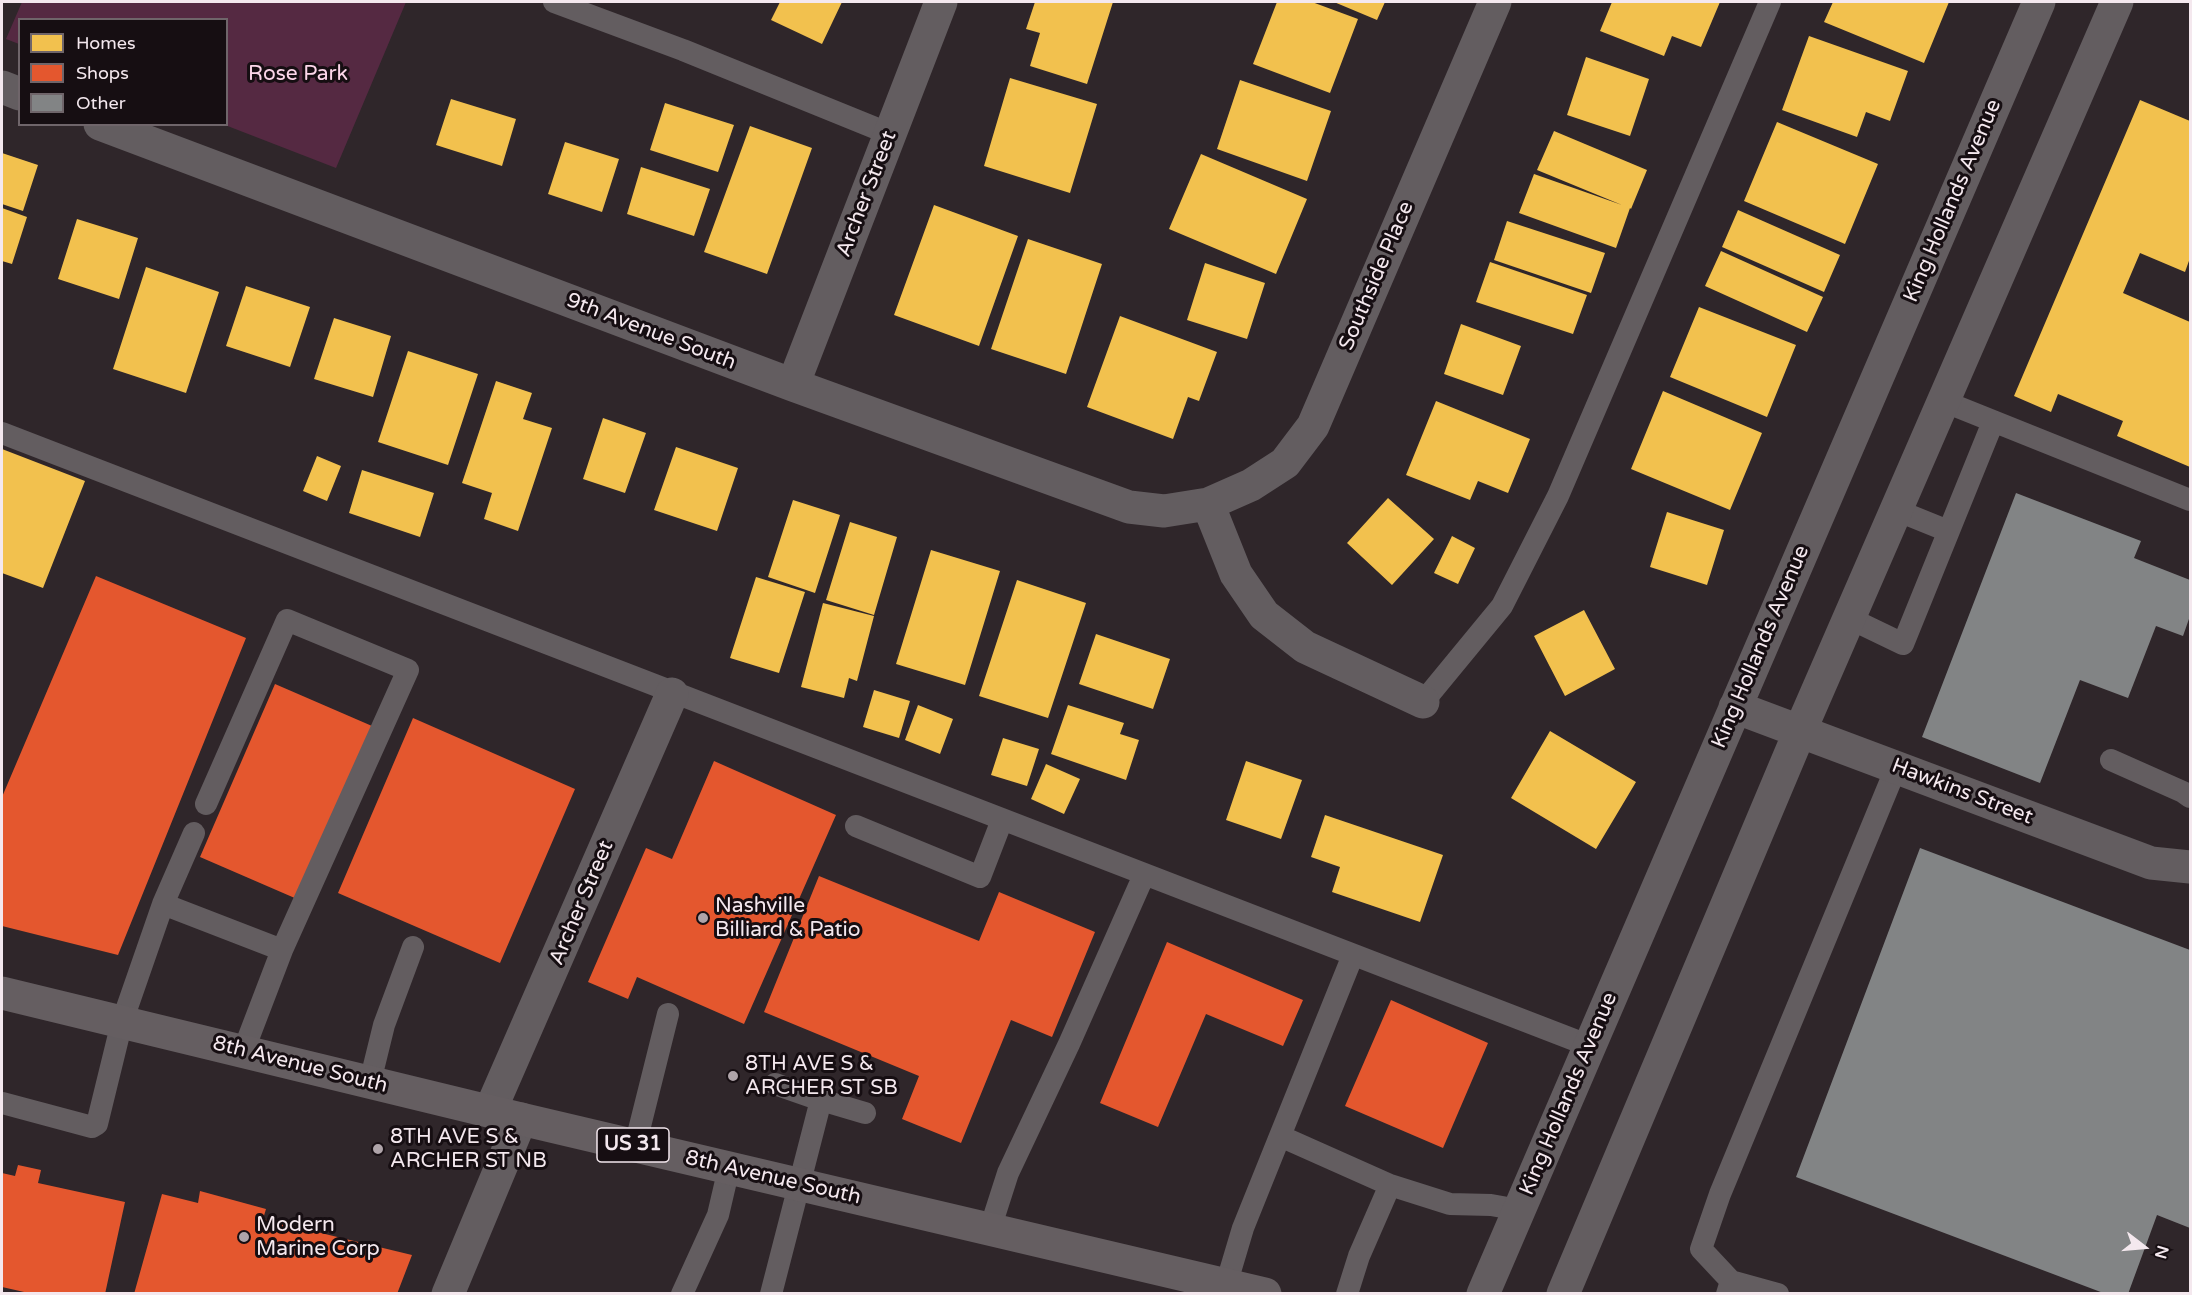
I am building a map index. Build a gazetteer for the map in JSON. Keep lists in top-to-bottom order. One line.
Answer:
{"streets":{"main road":["8th Avenue South","US 31"],"street":["Archer Street","King Hollands Avenue","Southside Place","9th Avenue South","Hawkins Street"]},"crossings":[["Archer Street","9th Avenue South"],["Archer Street","8th Avenue South"],["King Hollands Avenue","Hawkins Street"],["Southside Place","9th Avenue South"]],"parks":["Rose Park"],"places":["Nashville Billiard & Patio","8TH AVE S & ARCHER ST SB","8TH AVE S & ARCHER ST NB","Modern Marine Corp"],"legend":["Homes","Shops","Other"],"north":"right"}
